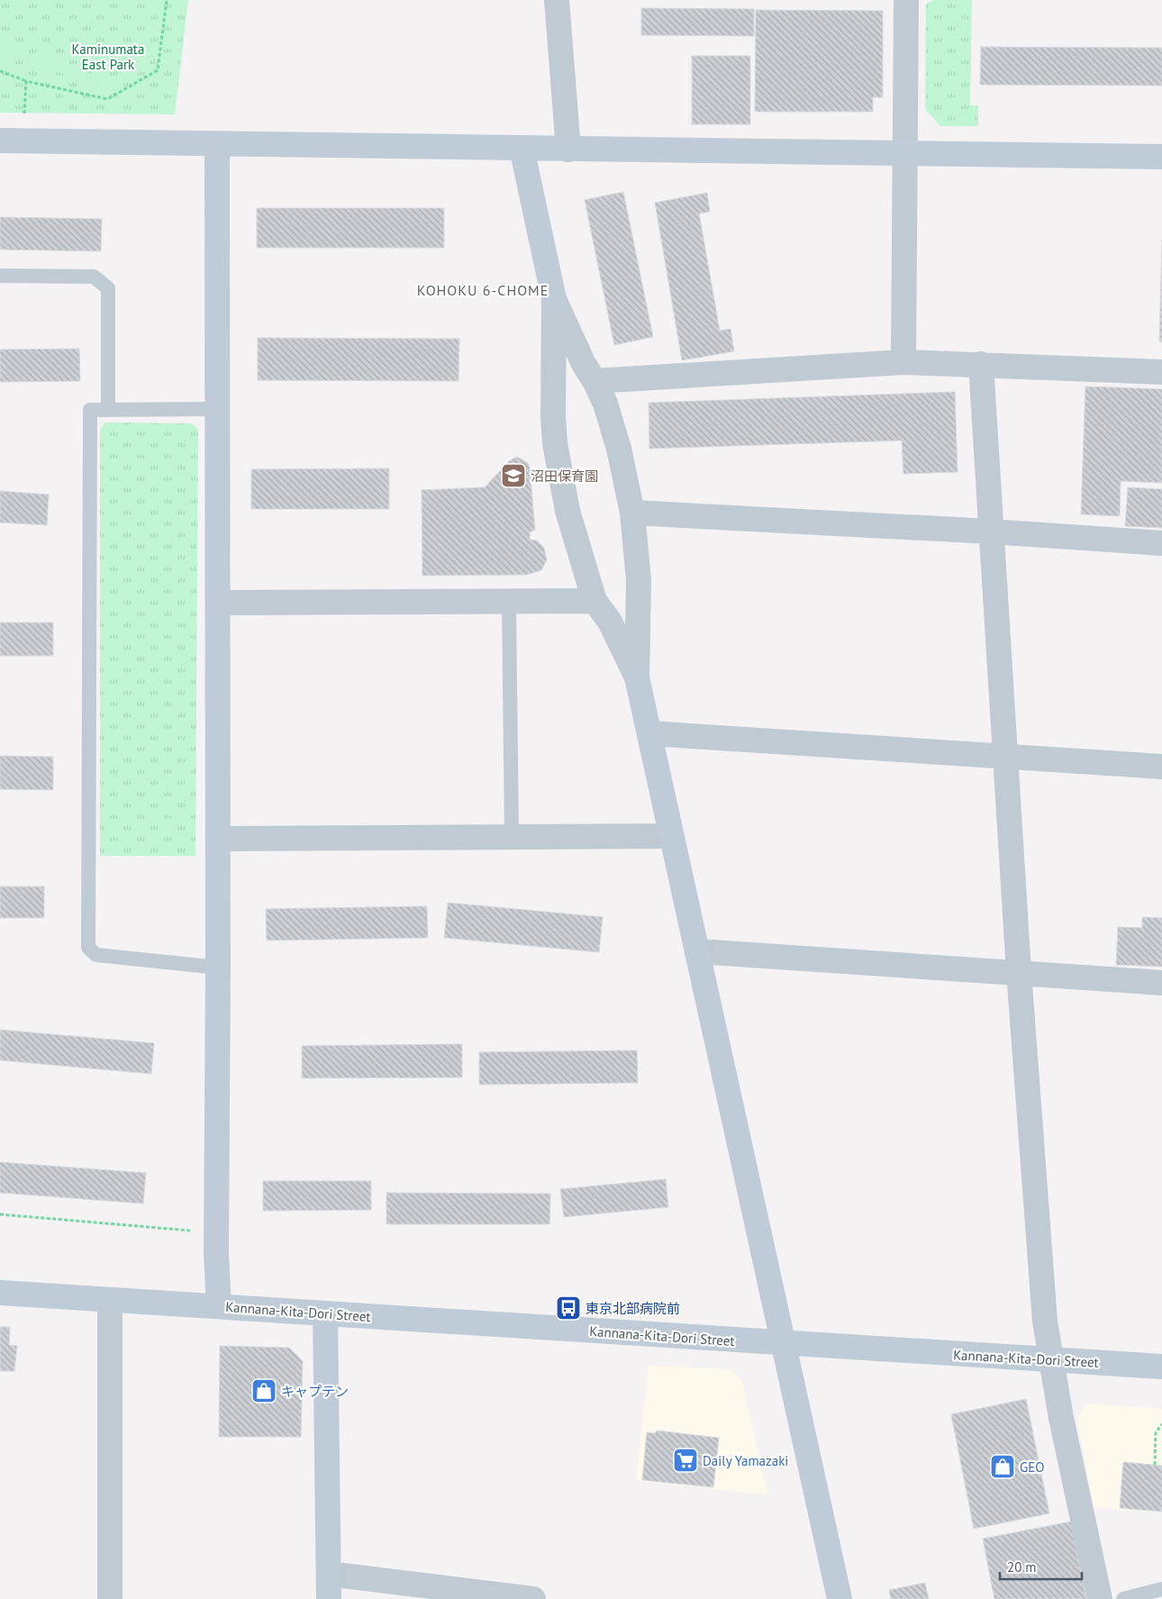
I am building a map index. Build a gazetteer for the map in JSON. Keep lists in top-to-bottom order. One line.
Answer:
{"streets":{"street":["Kannana-Kita-Dori Street"]},"districts":["KOHOKU 6-CHOME"],"parks":["Kaminumata East Park"],"places":{"school or university":["沼田保育園"],"bus stop":["東京北部病院前"],"shop":["キャプテン","GEO"],"supermarket":["Daily Yamazaki"]},"scale_bar":"20 m"}
